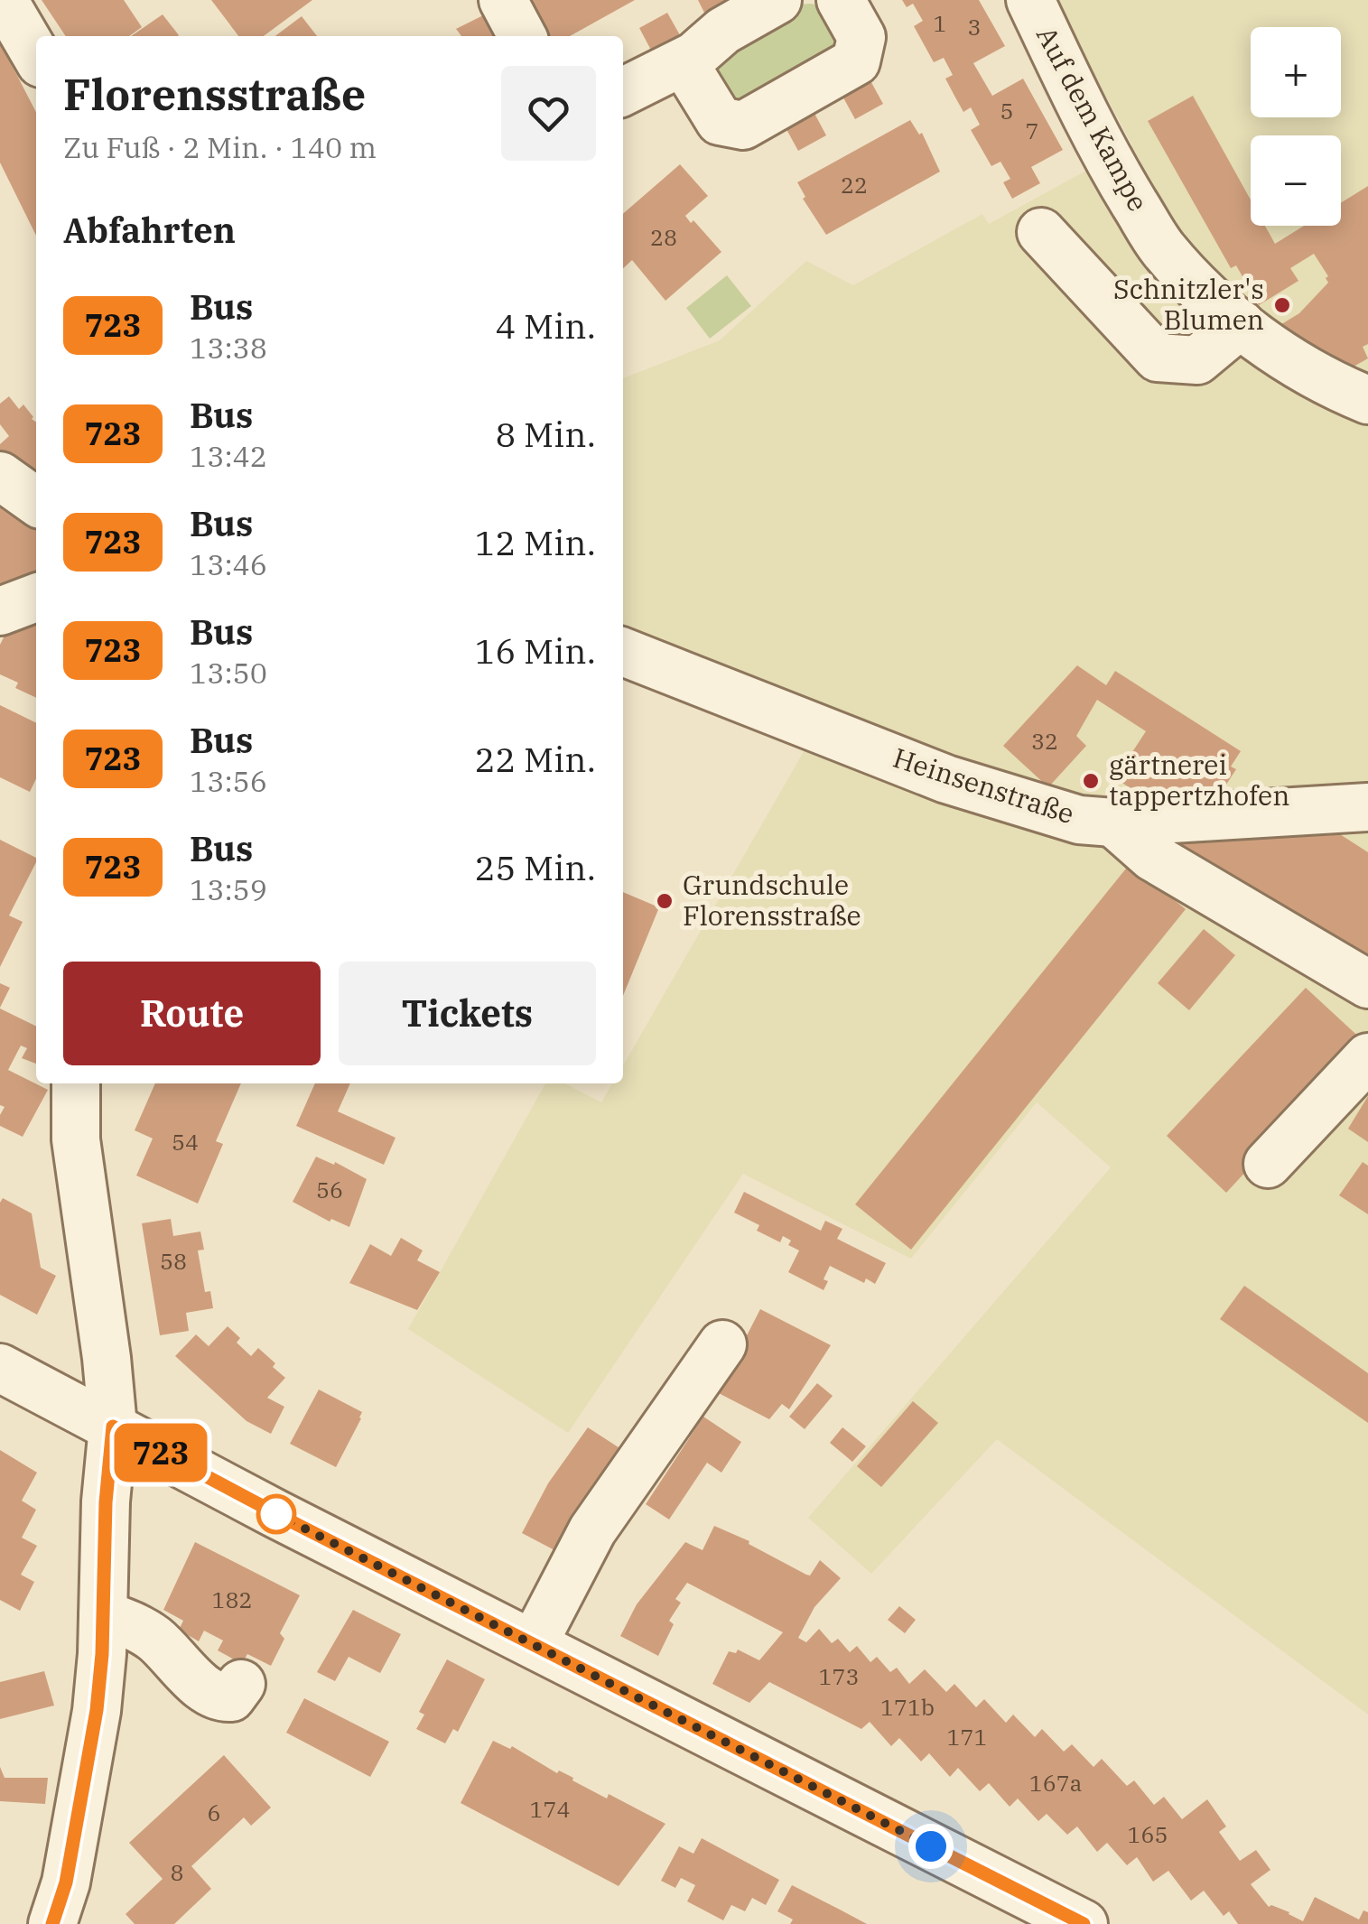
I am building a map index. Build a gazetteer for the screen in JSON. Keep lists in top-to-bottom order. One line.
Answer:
{"streets":{"street":["Auf dem Kampe","Heinsenstraße"]},"places":["Schnitzler's Blumen","gärtnerei tappertzhofen","Grundschule Florensstraße"],"lines":["bus line 723"],"house_numbers":["1","3","5","7","22","28","32","54","56","58","182","173","171b","171","167a","174","6","165","8"],"page":{"on_map":"723","map_buttons":["+","−"],"heading":[["Florensstraße","Zu Fuß · 2 Min. · 140 m"],"Abfahrten"],"list":[{"mark":"723","name":"Bus","note":"13:38","value":"4 Min."},{"mark":"723","name":"Bus","note":"13:42","value":"8 Min."},{"mark":"723","name":"Bus","note":"13:46","value":"12 Min."},{"mark":"723","name":"Bus","note":"13:50","value":"16 Min."},{"mark":"723","name":"Bus","note":"13:56","value":"22 Min."},{"mark":"723","name":"Bus","note":"13:59","value":"25 Min."}],"buttons":["Route","Tickets"]}}
